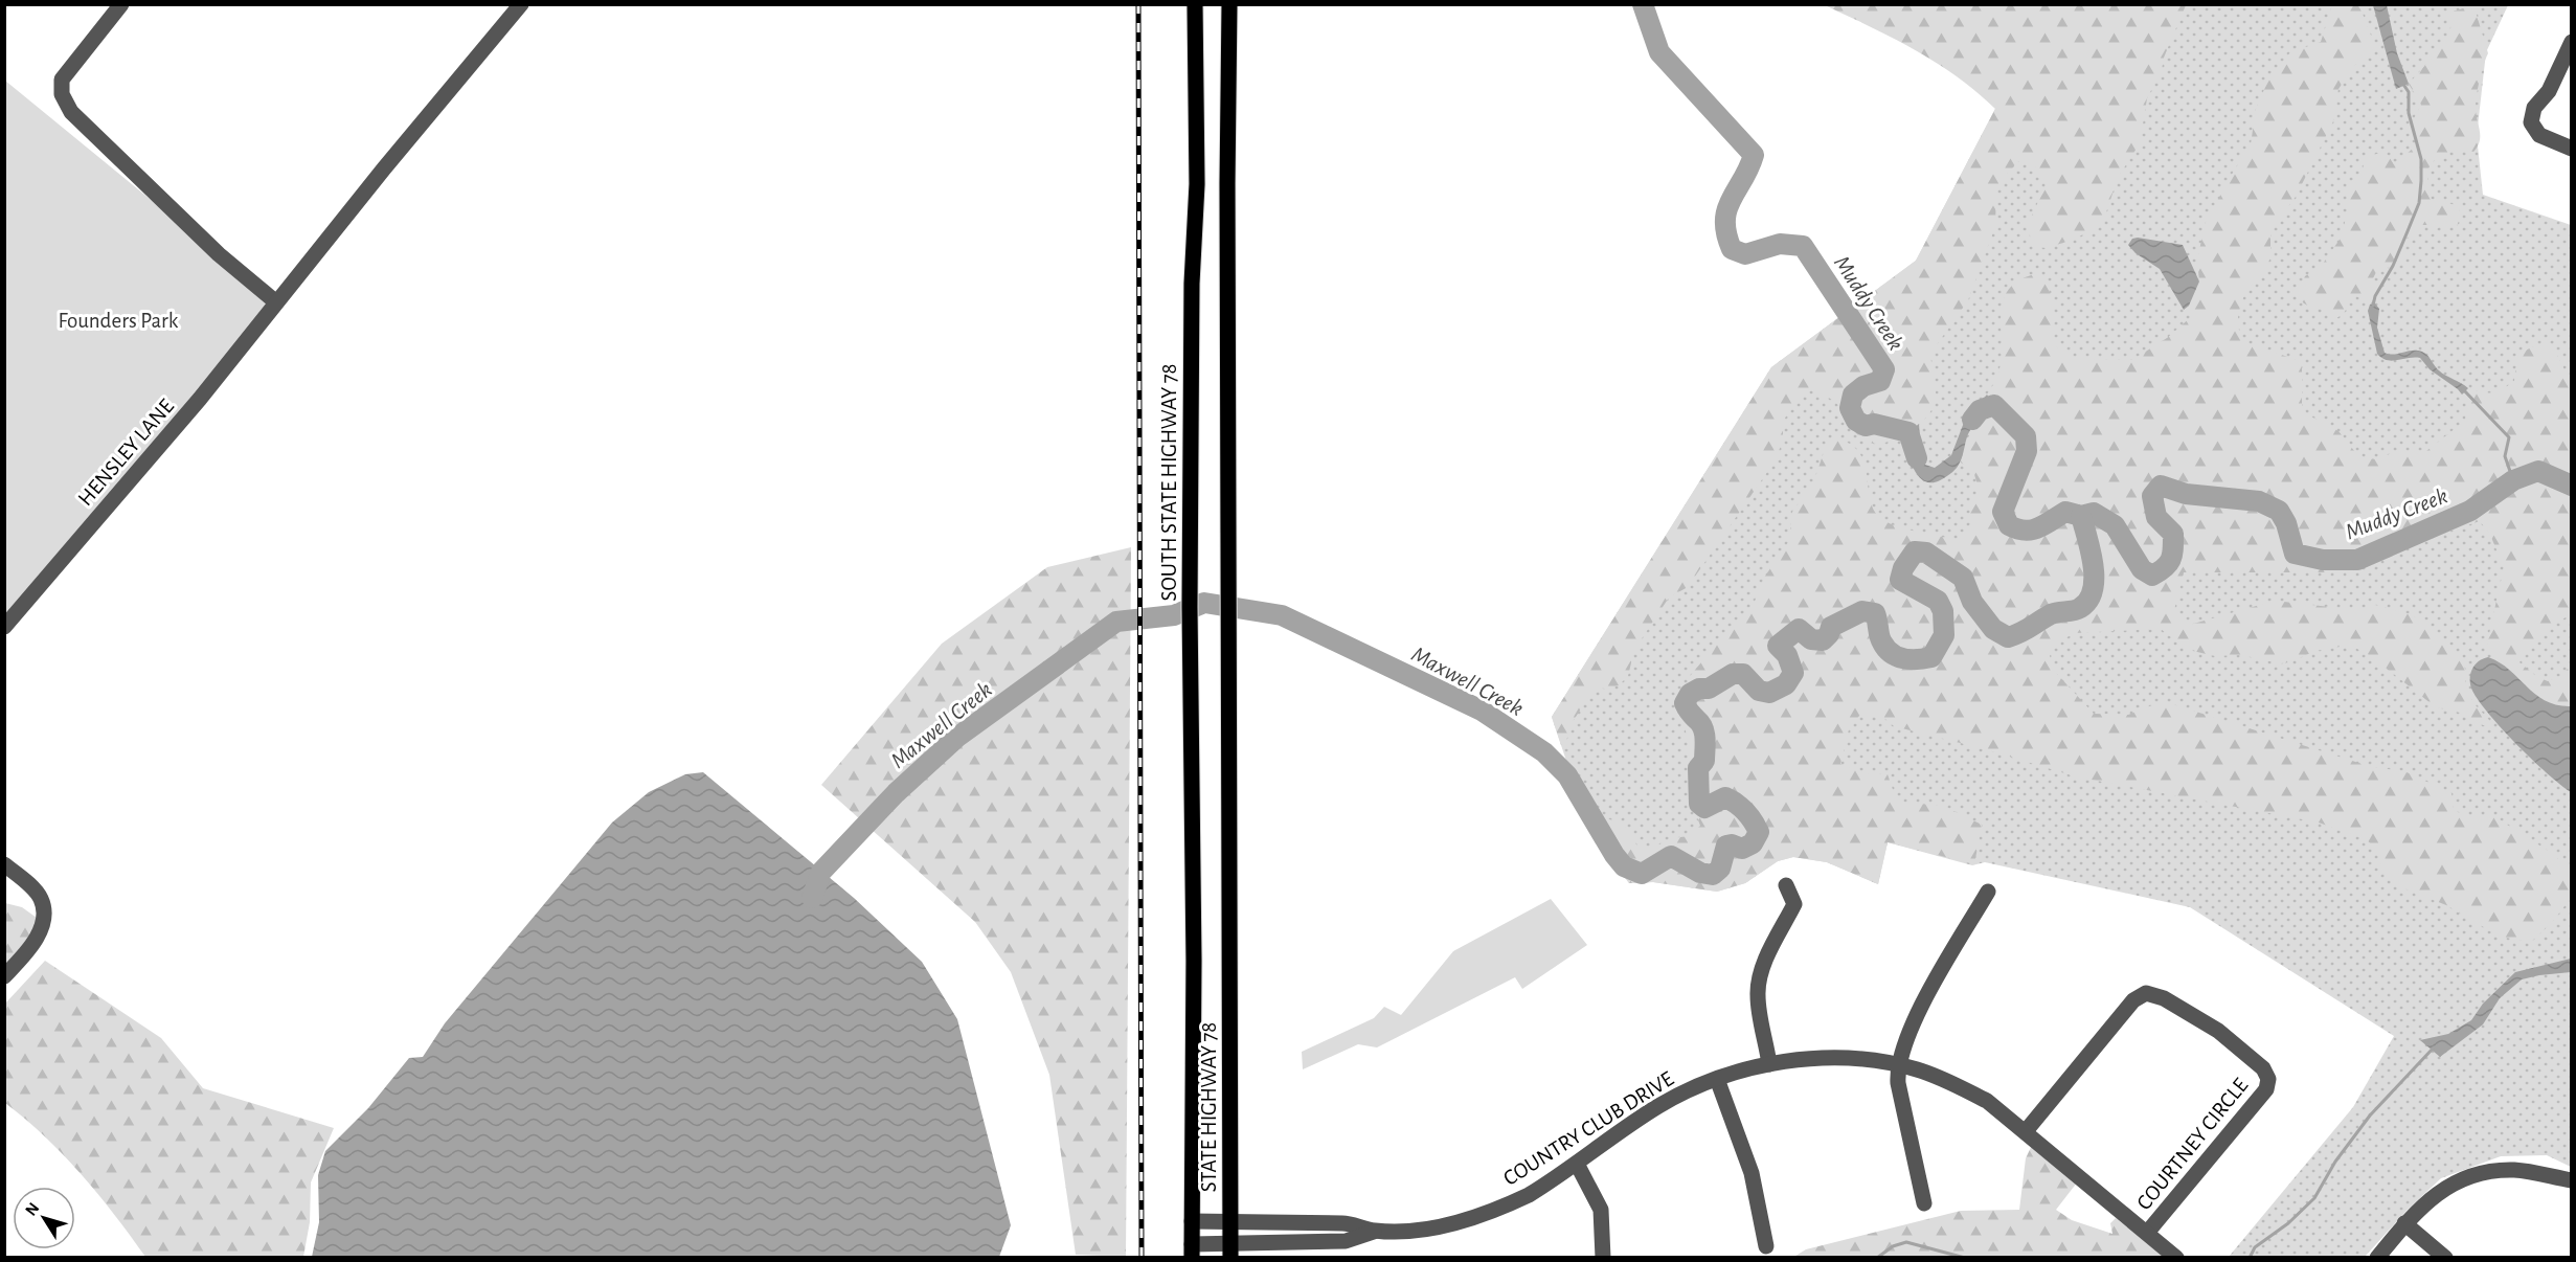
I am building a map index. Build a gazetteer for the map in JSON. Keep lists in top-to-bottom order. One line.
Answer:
{"streets":{"main road":["SOUTH STATE HIGHWAY 78","STATE HIGHWAY 78"],"street":["HENSLEY LANE","COUNTRY CLUB DRIVE","COURTNEY CIRCLE"]},"crossings":[["SOUTH STATE HIGHWAY 78","STATE HIGHWAY 78"],["STATE HIGHWAY 78","COUNTRY CLUB DRIVE"],["COUNTRY CLUB DRIVE","COURTNEY CIRCLE"]],"water":["Muddy Creek","Maxwell Creek"],"parks":["Founders Park"],"north":"top left"}
